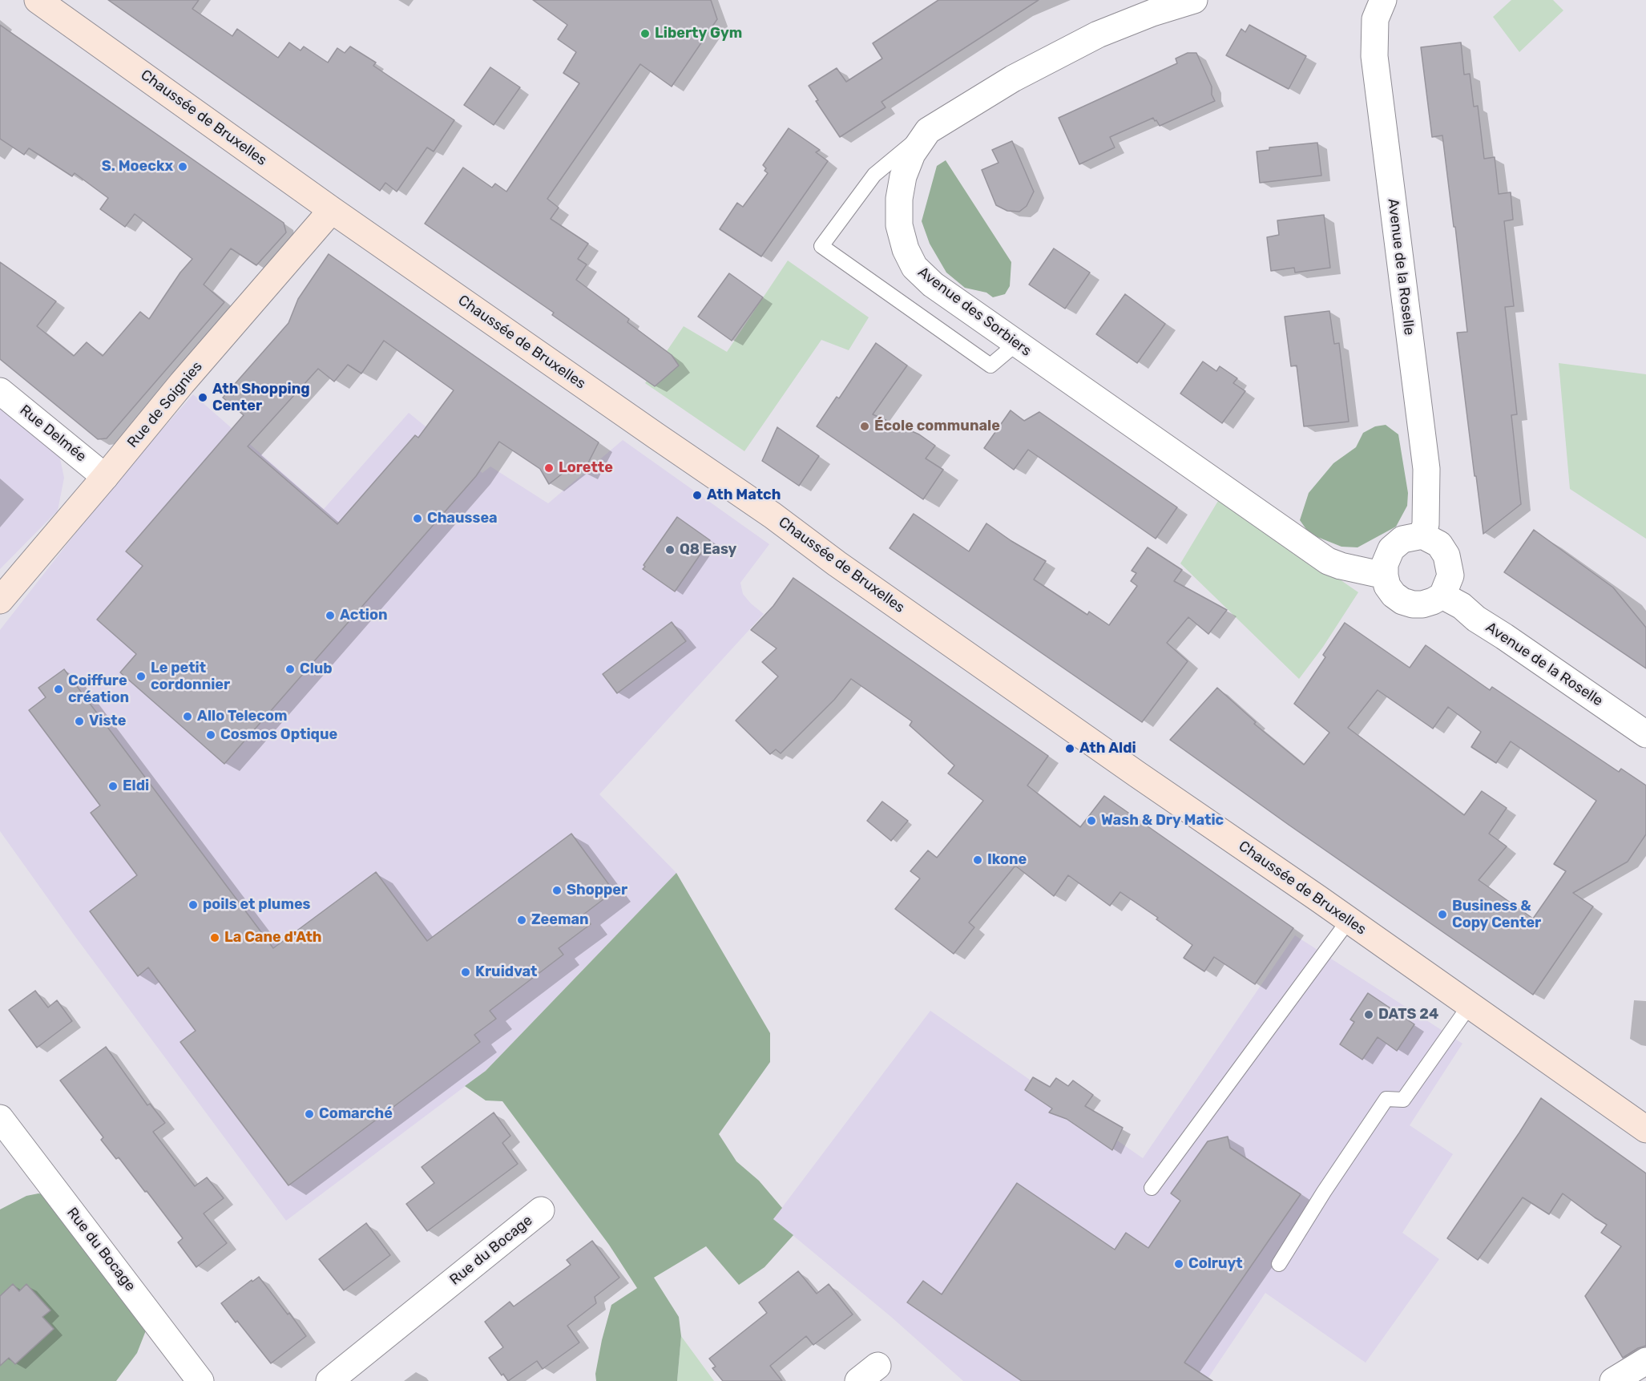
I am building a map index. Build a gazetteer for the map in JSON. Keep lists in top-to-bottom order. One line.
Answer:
{"streets":{"street":["Chaussée de Bruxelles","Avenue de la Roselle","Avenue des Sorbiers","Rue de Soignies","Rue Delmée","Rue du Bocage"]},"crossings":[["Chaussée de Bruxelles","Rue de Soignies"],["Avenue de la Roselle","Avenue des Sorbiers"],["Rue de Soignies","Rue Delmée"]],"places":["Liberty Gym","S. Moeckx","Ath Shopping Center","École communale","Lorette","Ath Match","Chaussea","Q8 Easy","Action","Club","Le petit cordonnier","Coiffure création","Allo Telecom","Viste","Cosmos Optique","Ath Aldi","Eldi","Wash & Dry Matic","Ikone","Shopper","poils et plumes","Business & Copy Center","Zeeman","La Cane d'Ath","Kruidvat","DATS 24","Comarché","Colruyt"]}
